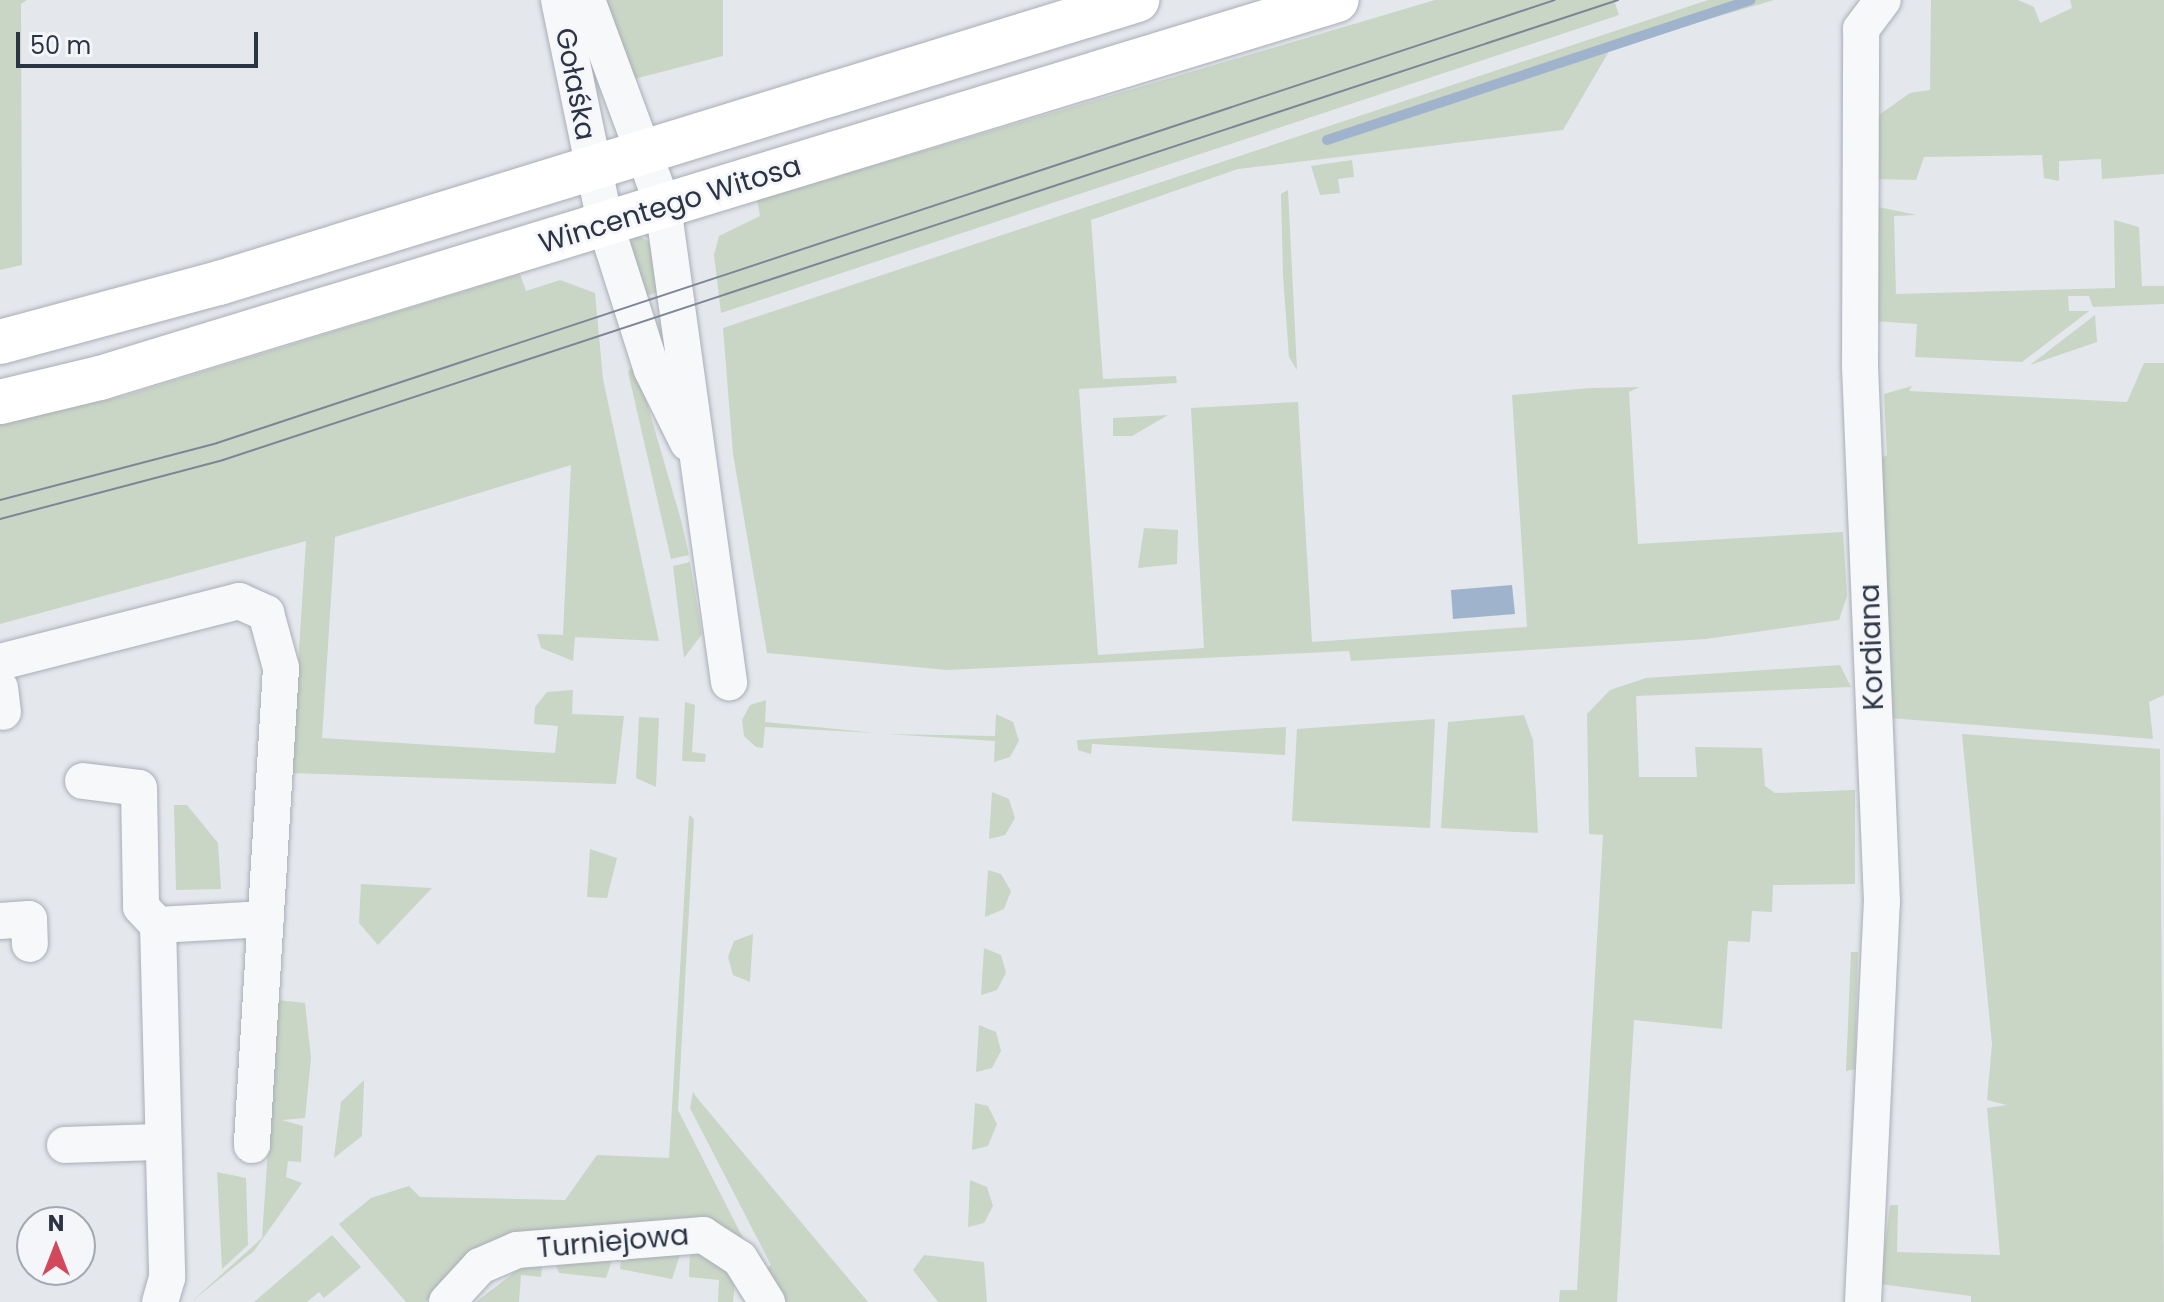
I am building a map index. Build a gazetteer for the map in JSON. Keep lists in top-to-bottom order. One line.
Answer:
{"streets":{"main road":["Wincentego Witosa"],"street":["Gołaśka","Kordiana","Turniejowa"]},"crossings":[["Gołaśka","Wincentego Witosa"]],"scale_bar":"50 m","north":"top"}
